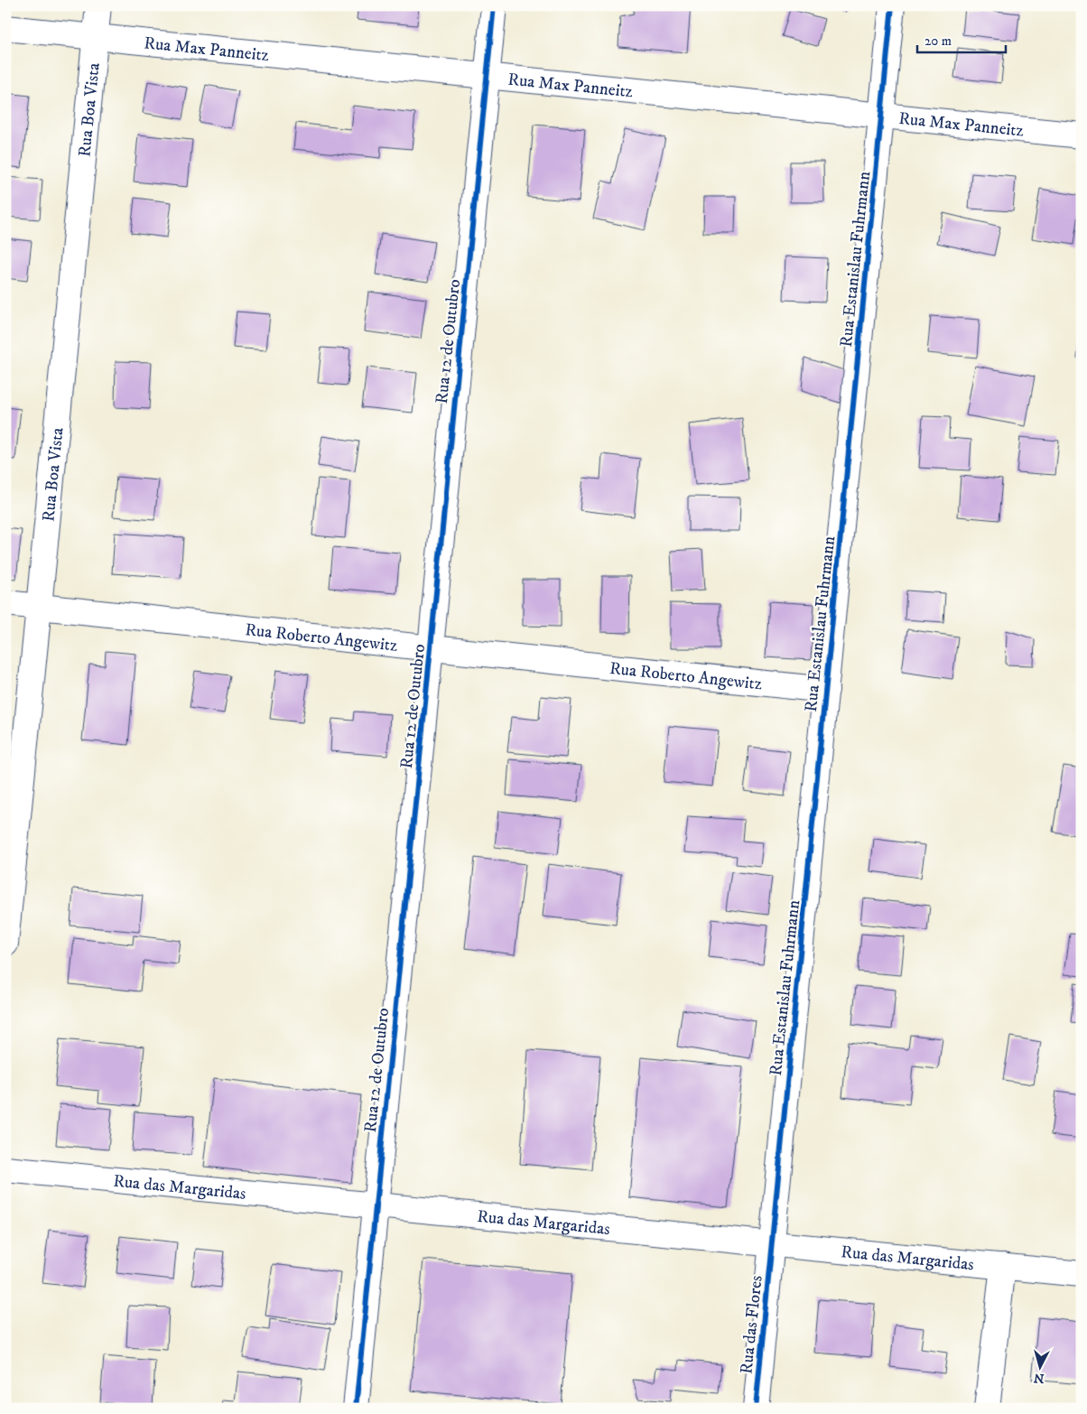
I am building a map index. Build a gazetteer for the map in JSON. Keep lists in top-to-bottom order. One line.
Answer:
{"streets":{"street":["Rua Max Panneitz","Rua Boa Vista","Rua Estanislau Fuhrmann","Rua 12 de Outubro","Rua Roberto Angewitz","Rua das Margaridas","Rua das Flores"]},"crossings":[["Rua Max Panneitz","Rua Boa Vista"],["Rua Max Panneitz","Rua Estanislau Fuhrmann"],["Rua Max Panneitz","Rua 12 de Outubro"],["Rua Boa Vista","Rua Roberto Angewitz"],["Rua Estanislau Fuhrmann","Rua Roberto Angewitz"],["Rua Estanislau Fuhrmann","Rua das Margaridas"],["Rua Estanislau Fuhrmann","Rua das Flores"],["Rua 12 de Outubro","Rua Roberto Angewitz"],["Rua 12 de Outubro","Rua das Margaridas"],["Rua das Margaridas","Rua das Flores"]],"scale_bar":"20 m","north":"bottom"}
